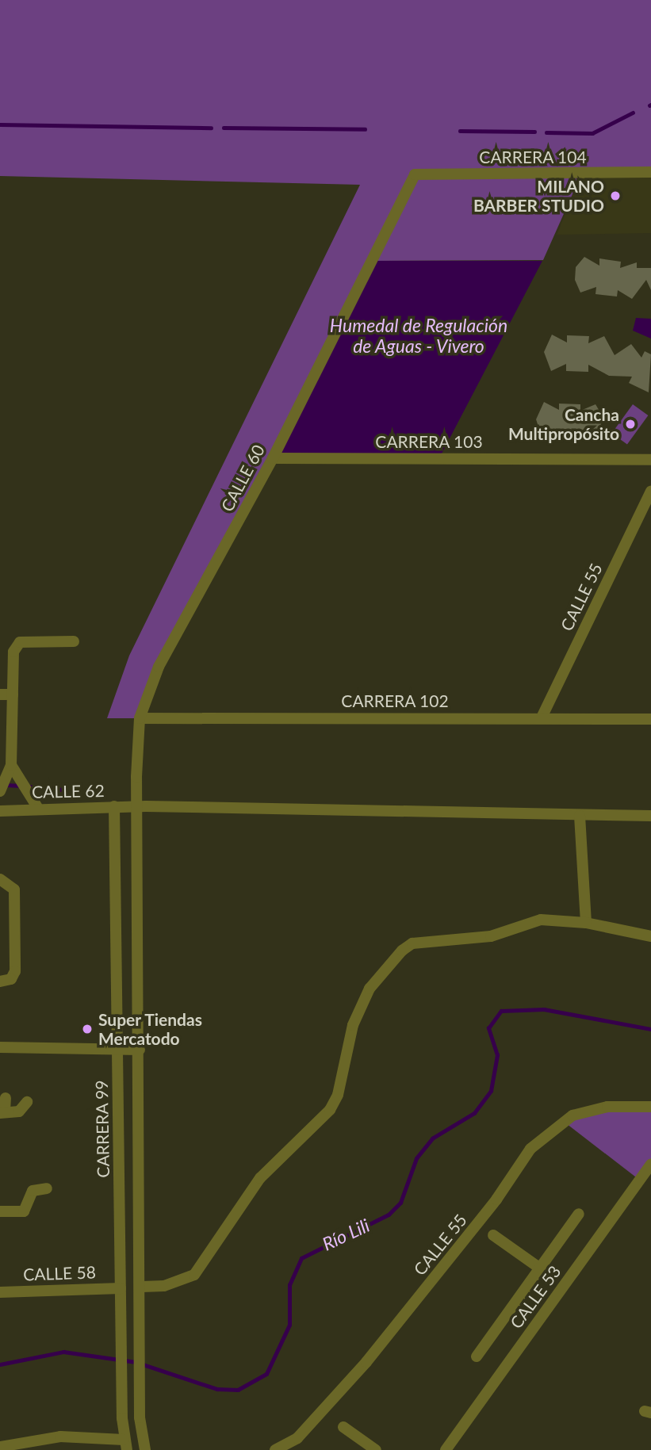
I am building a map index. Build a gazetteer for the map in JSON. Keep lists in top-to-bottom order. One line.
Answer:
{"streets":{"street":["CARRERA 104","CARRERA 103","CALLE 60","CALLE 55","CARRERA 102","CALLE 62","CARRERA 99","CALLE 58","CALLE 53"]},"crossings":[["CARRERA 104","CALLE 60"],["CARRERA 103","CALLE 60"],["CALLE 60","CARRERA 102"],["CALLE 60","CALLE 62"],["CALLE 55","CARRERA 102"],["CALLE 62","CARRERA 99"],["CARRERA 99","CALLE 58"]],"water":["Humedal de Regulación de Aguas - Vivero","Río Lili"],"places":["MILANO BARBER STUDIO","Cancha Multipropósito","Super Tiendas Mercatodo"]}
